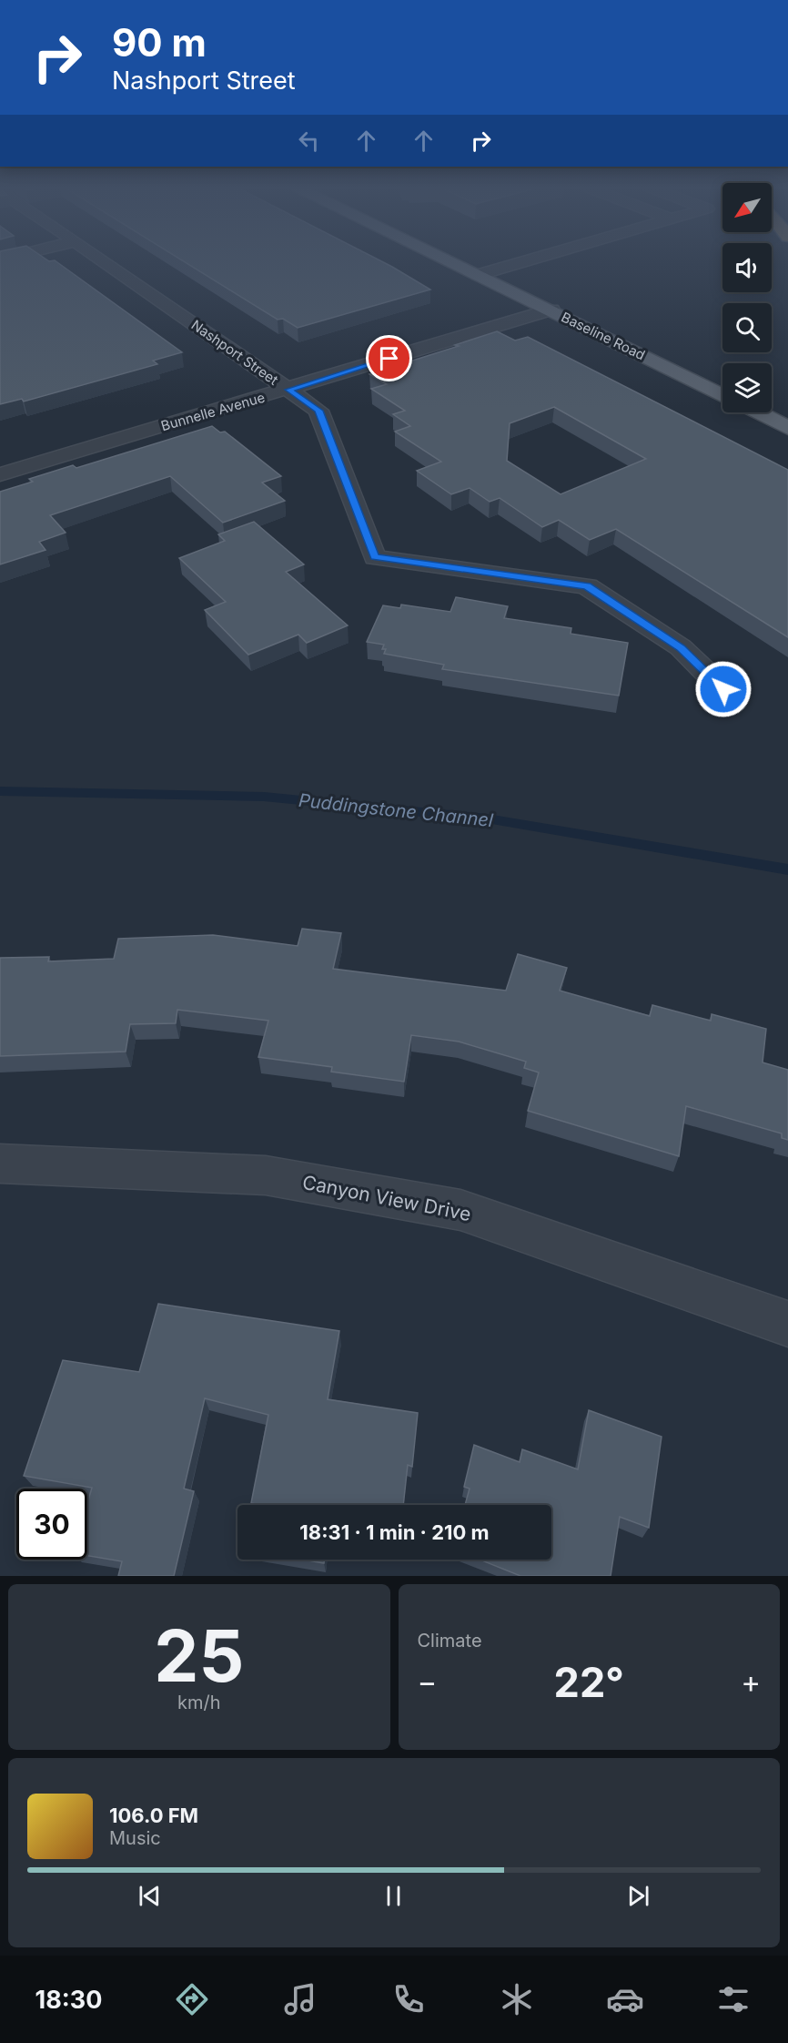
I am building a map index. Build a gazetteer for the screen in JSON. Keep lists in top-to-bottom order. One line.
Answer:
{"streets":{"main road":["Baseline Road"],"street":["Nashport Street","Bunnelle Avenue","Canyon View Drive"]},"crossings":[["Baseline Road","Bunnelle Avenue"],["Nashport Street","Bunnelle Avenue"]],"water":["Puddingstone Channel"],"north":"bottom left","page":{"turn":["90 m","Nashport Street"],"limit":"30","trip":"18:31 · 1 min · 210 m","tile":[["25","km/h"],"Climate"],"heat":["−","22°","+"],"song":["106.0 FM","Music"],"tabs":"18:30"}}
